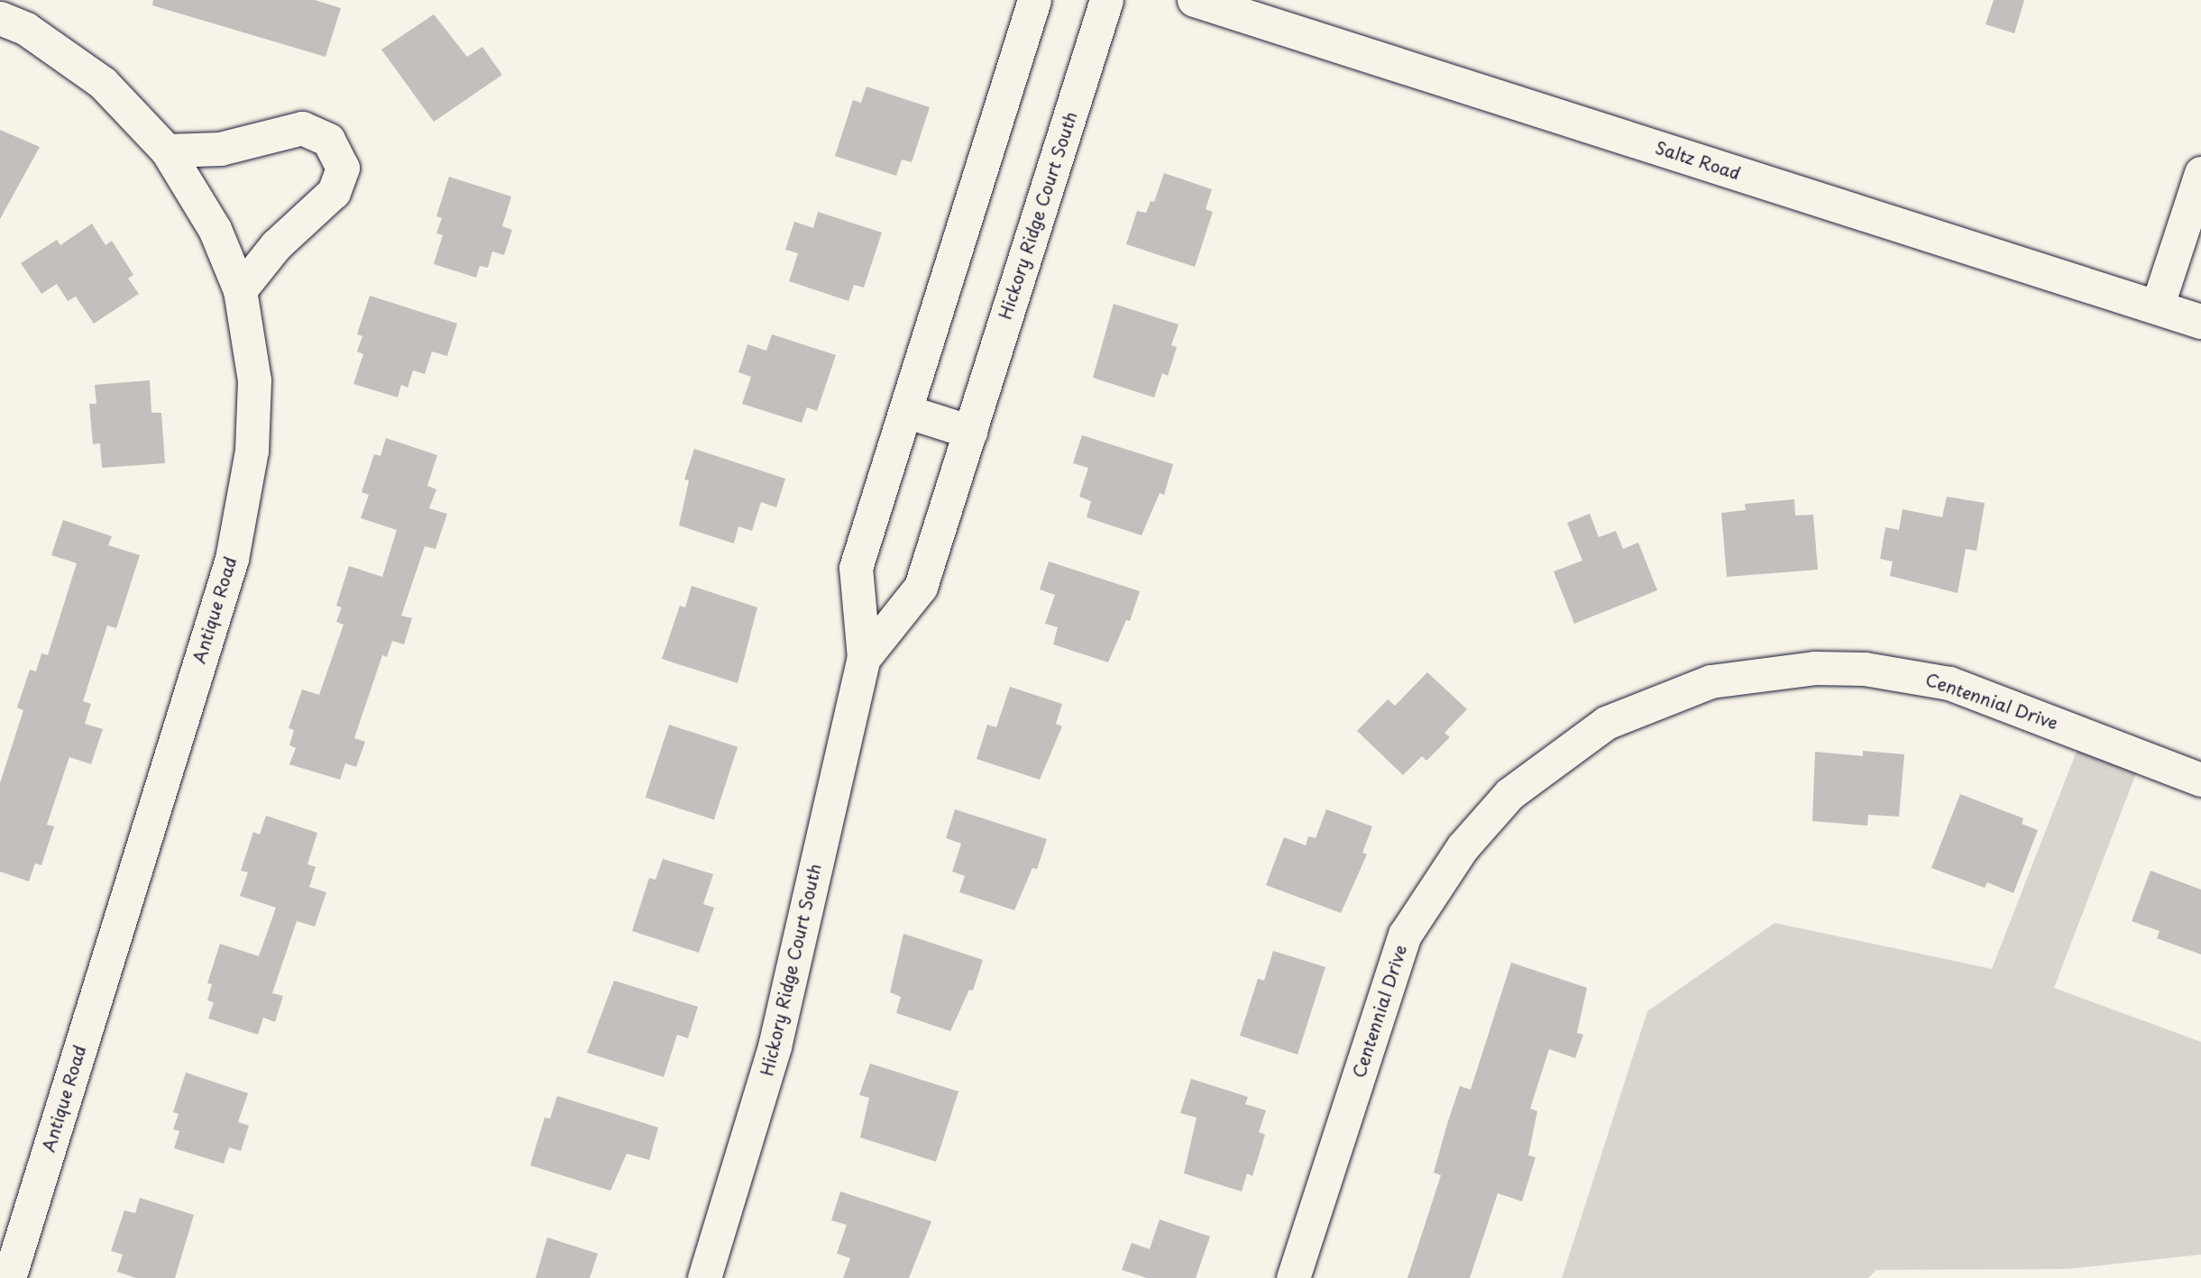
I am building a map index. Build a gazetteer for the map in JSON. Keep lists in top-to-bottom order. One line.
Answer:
{"streets":{"street":["Saltz Road","Hickory Ridge Court South","Antique Road","Centennial Drive"]}}
